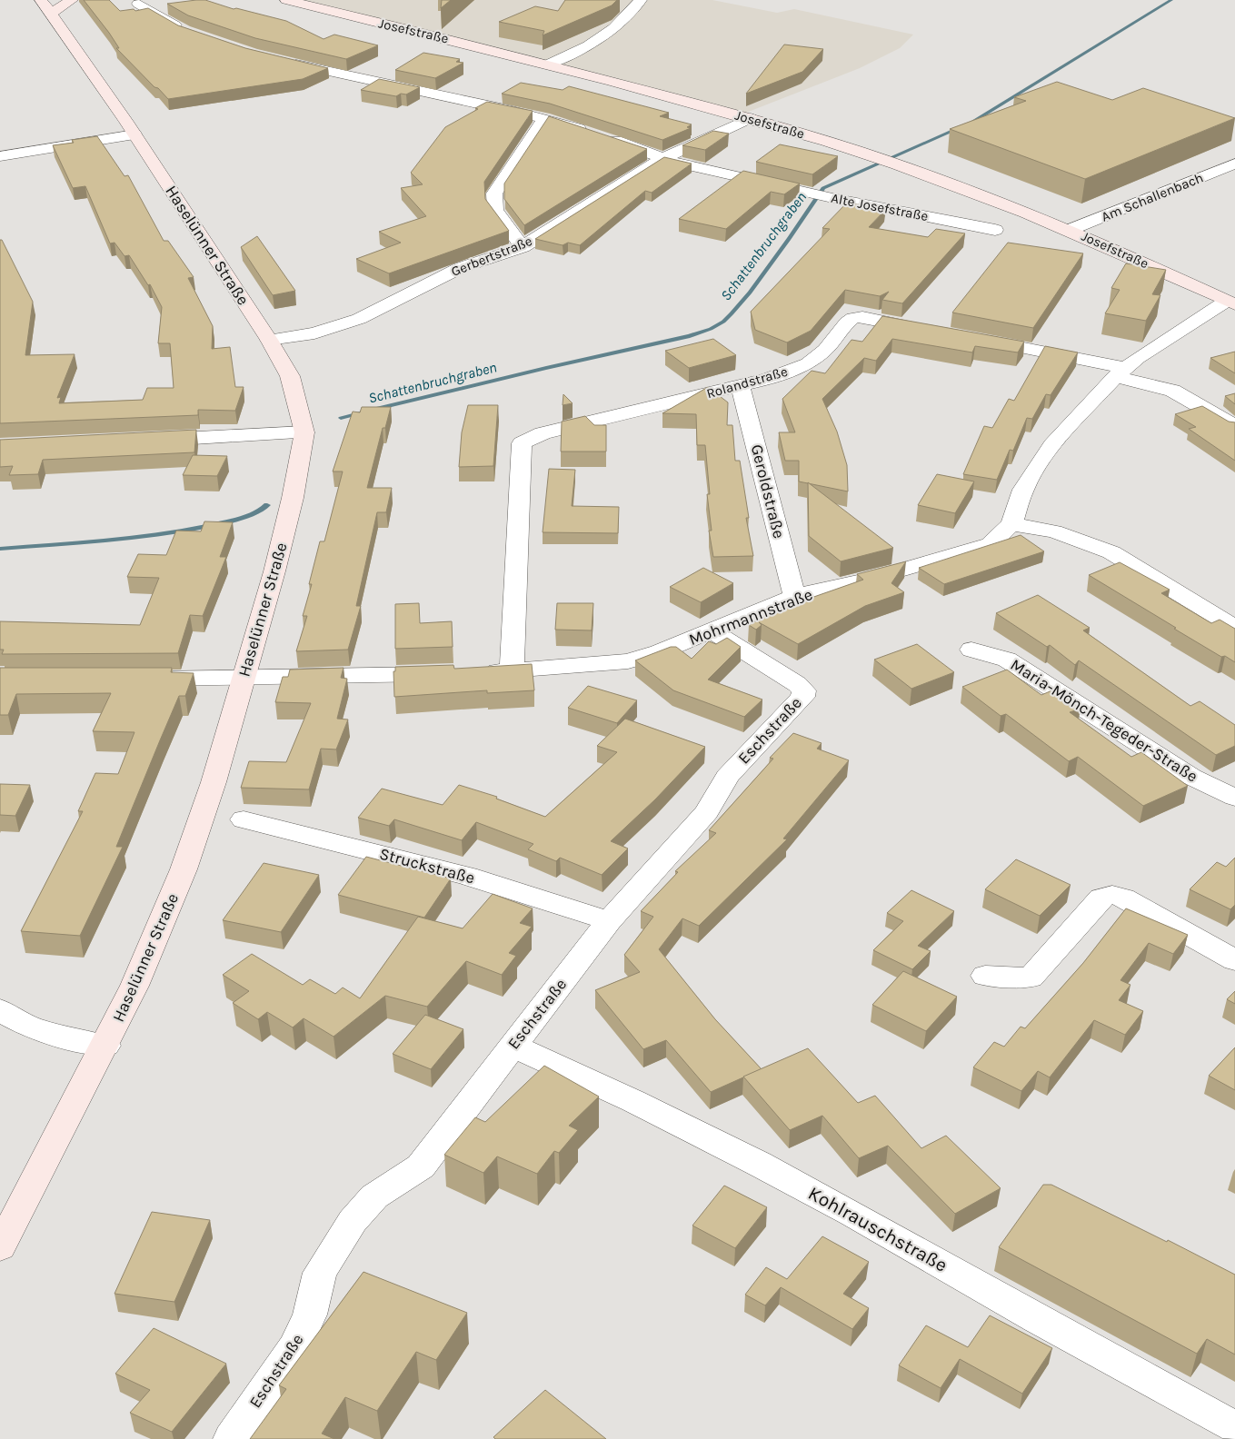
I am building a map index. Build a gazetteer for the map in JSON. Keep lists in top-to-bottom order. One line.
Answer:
{"streets":{"street":["Josefstraße","Am Schallenbach","Alte Josefstraße","Haselünner Straße","Gerbertstraße","Rolandstraße","Geroldstraße","Mohrmannstraße","Maria-Mönch-Tegeder-Straße","Eschstraße","Struckstraße","Kohlrauschstraße"]},"crossings":[["Josefstraße","Am Schallenbach"],["Josefstraße","Gerbertstraße"],["Josefstraße","Mohrmannstraße"],["Alte Josefstraße","Gerbertstraße"],["Haselünner Straße","Gerbertstraße"],["Rolandstraße","Geroldstraße"],["Rolandstraße","Mohrmannstraße"],["Geroldstraße","Mohrmannstraße"],["Mohrmannstraße","Eschstraße"],["Eschstraße","Struckstraße"],["Eschstraße","Kohlrauschstraße"]],"water":["Schattenbruchgraben"]}
